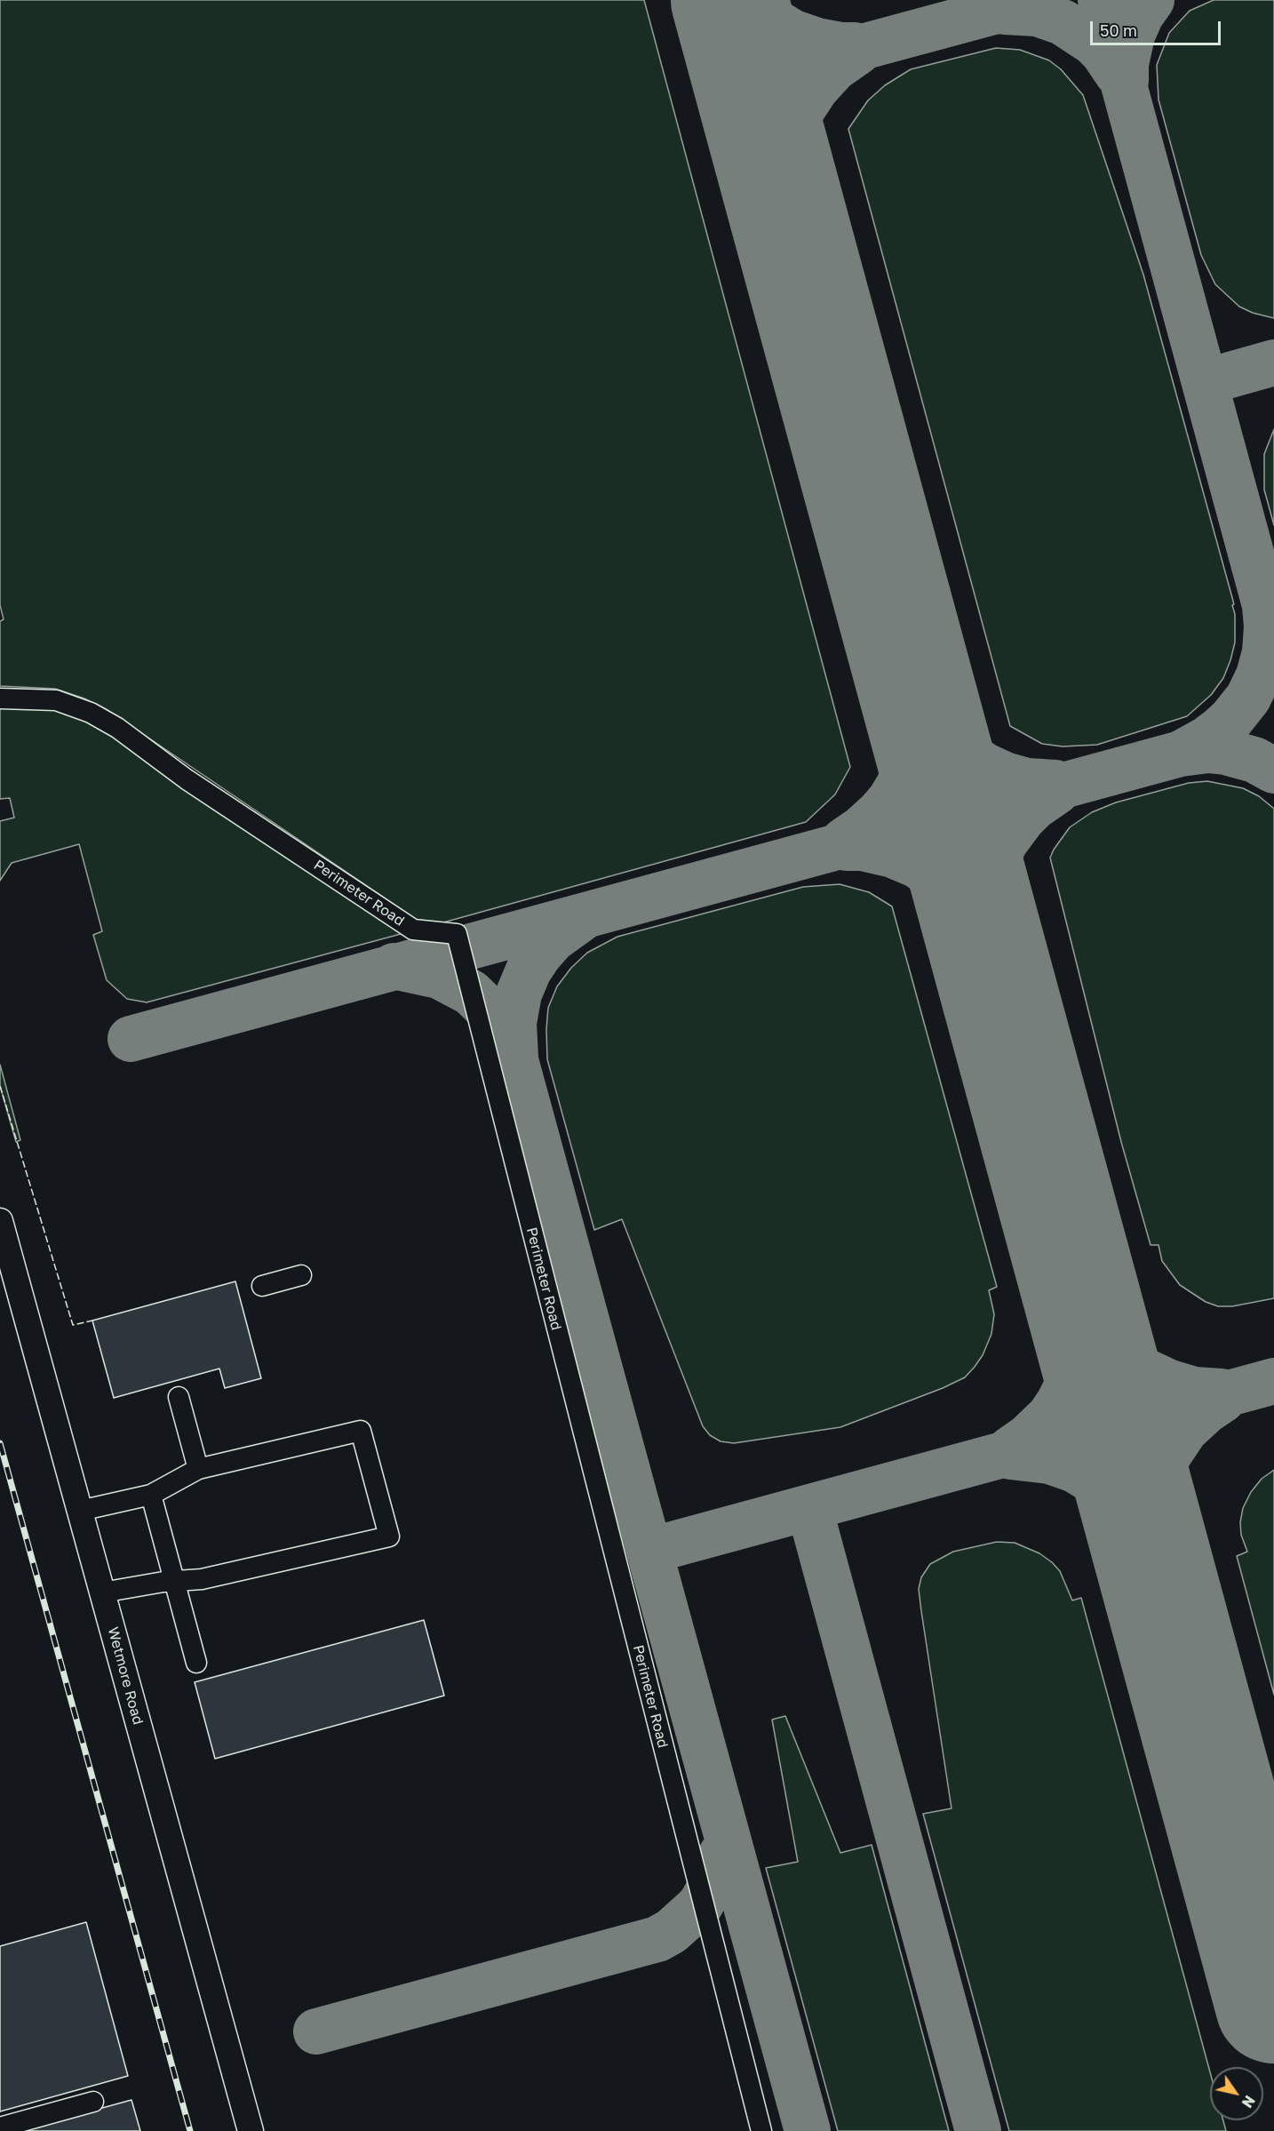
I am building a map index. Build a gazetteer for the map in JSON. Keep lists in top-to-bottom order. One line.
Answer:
{"streets":{"main road":["Wetmore Road"],"lane":["Perimeter Road"]},"scale_bar":"50 m","north":"bottom right"}
